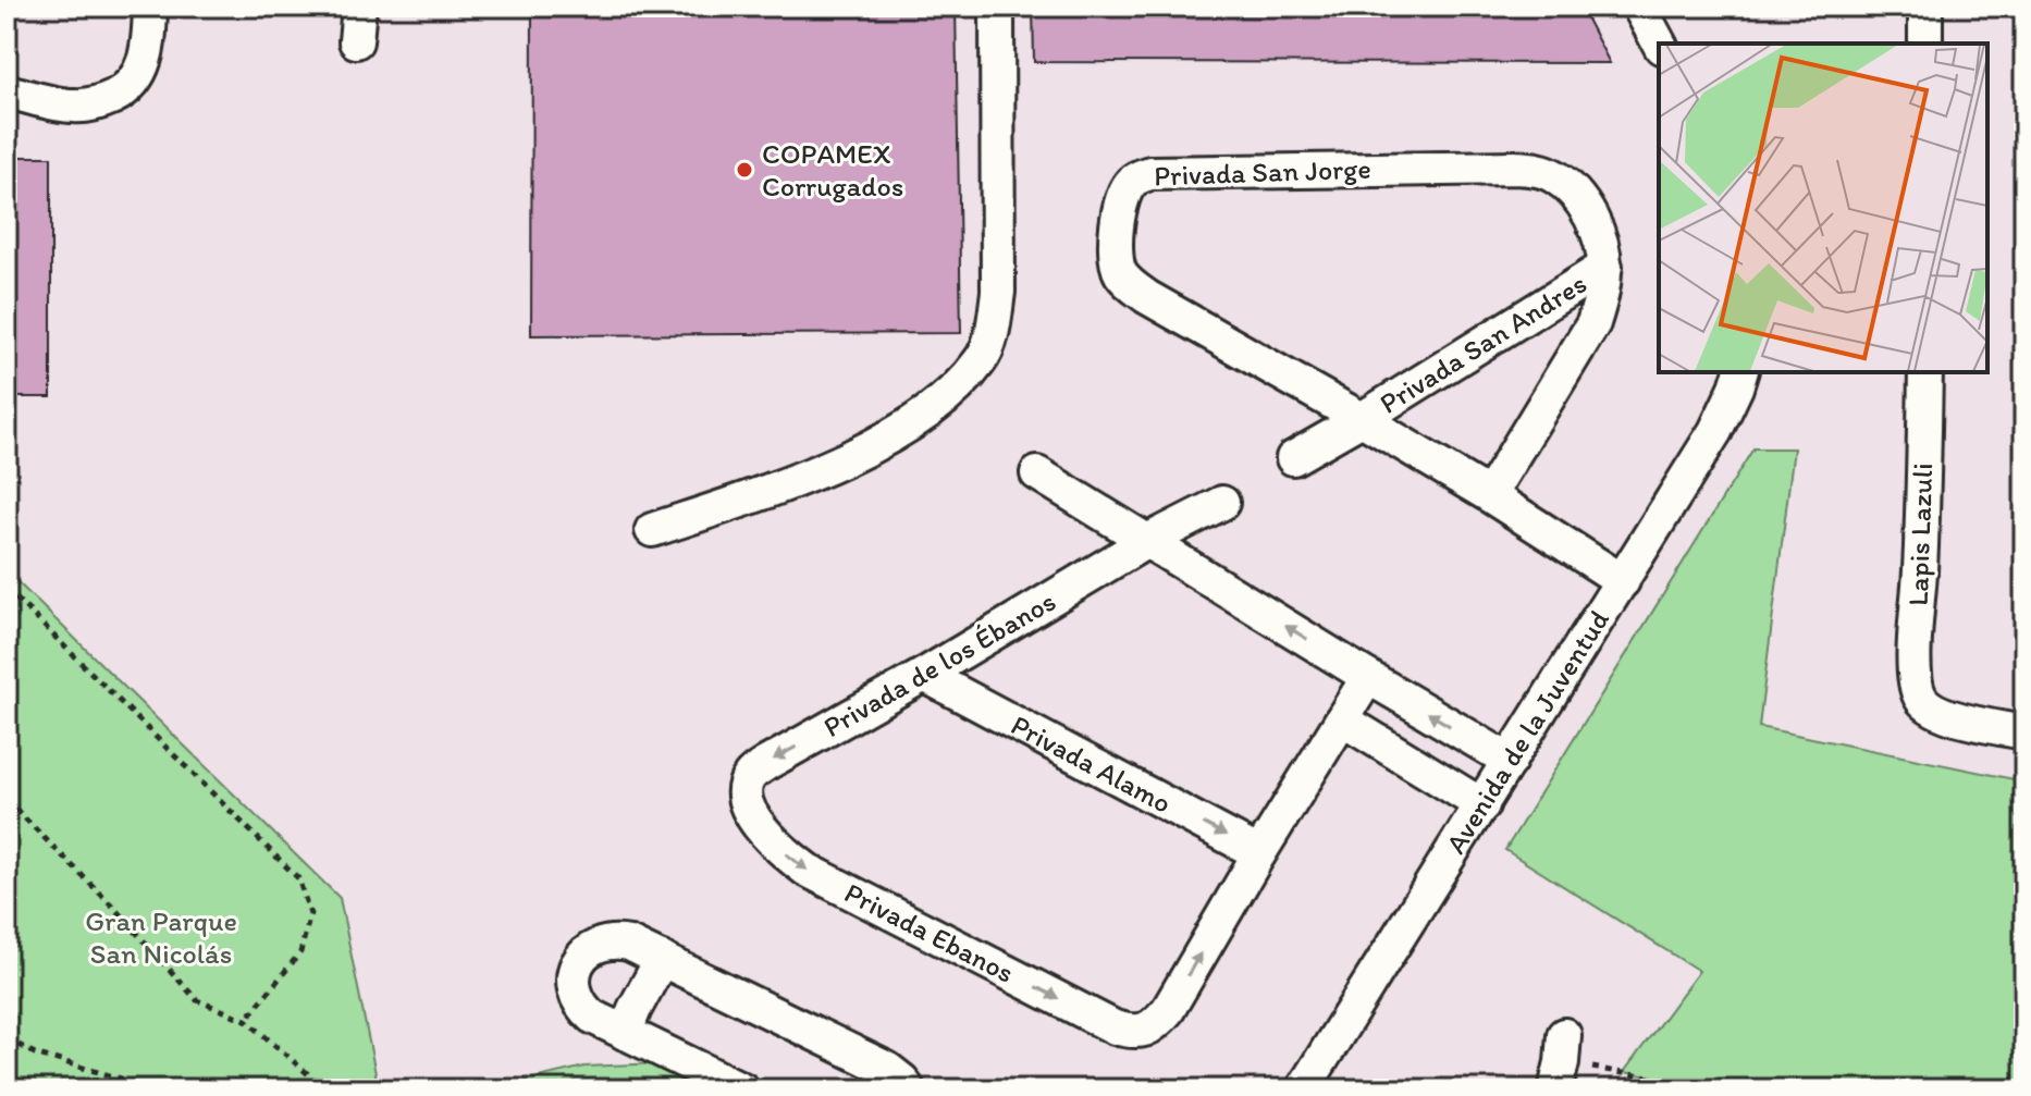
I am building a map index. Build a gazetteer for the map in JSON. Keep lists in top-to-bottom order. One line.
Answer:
{"streets":{"street":["Privada San Jorge","Privada San Andres","Lapis Lazuli","Privada de los Ébanos","Avenida de la Juventud","Privada Alamo","Privada Ebanos"]},"crossings":[["Privada San Jorge","Privada San Andres"],["Privada San Jorge","Avenida de la Juventud"],["Privada de los Ébanos","Privada Alamo"],["Privada de los Ébanos","Privada Ebanos"],["Privada Alamo","Privada Ebanos"]],"one_way":["Privada de los Ébanos"],"parks":["Gran Parque San Nicolás"],"places":["COPAMEX Corrugados"]}
